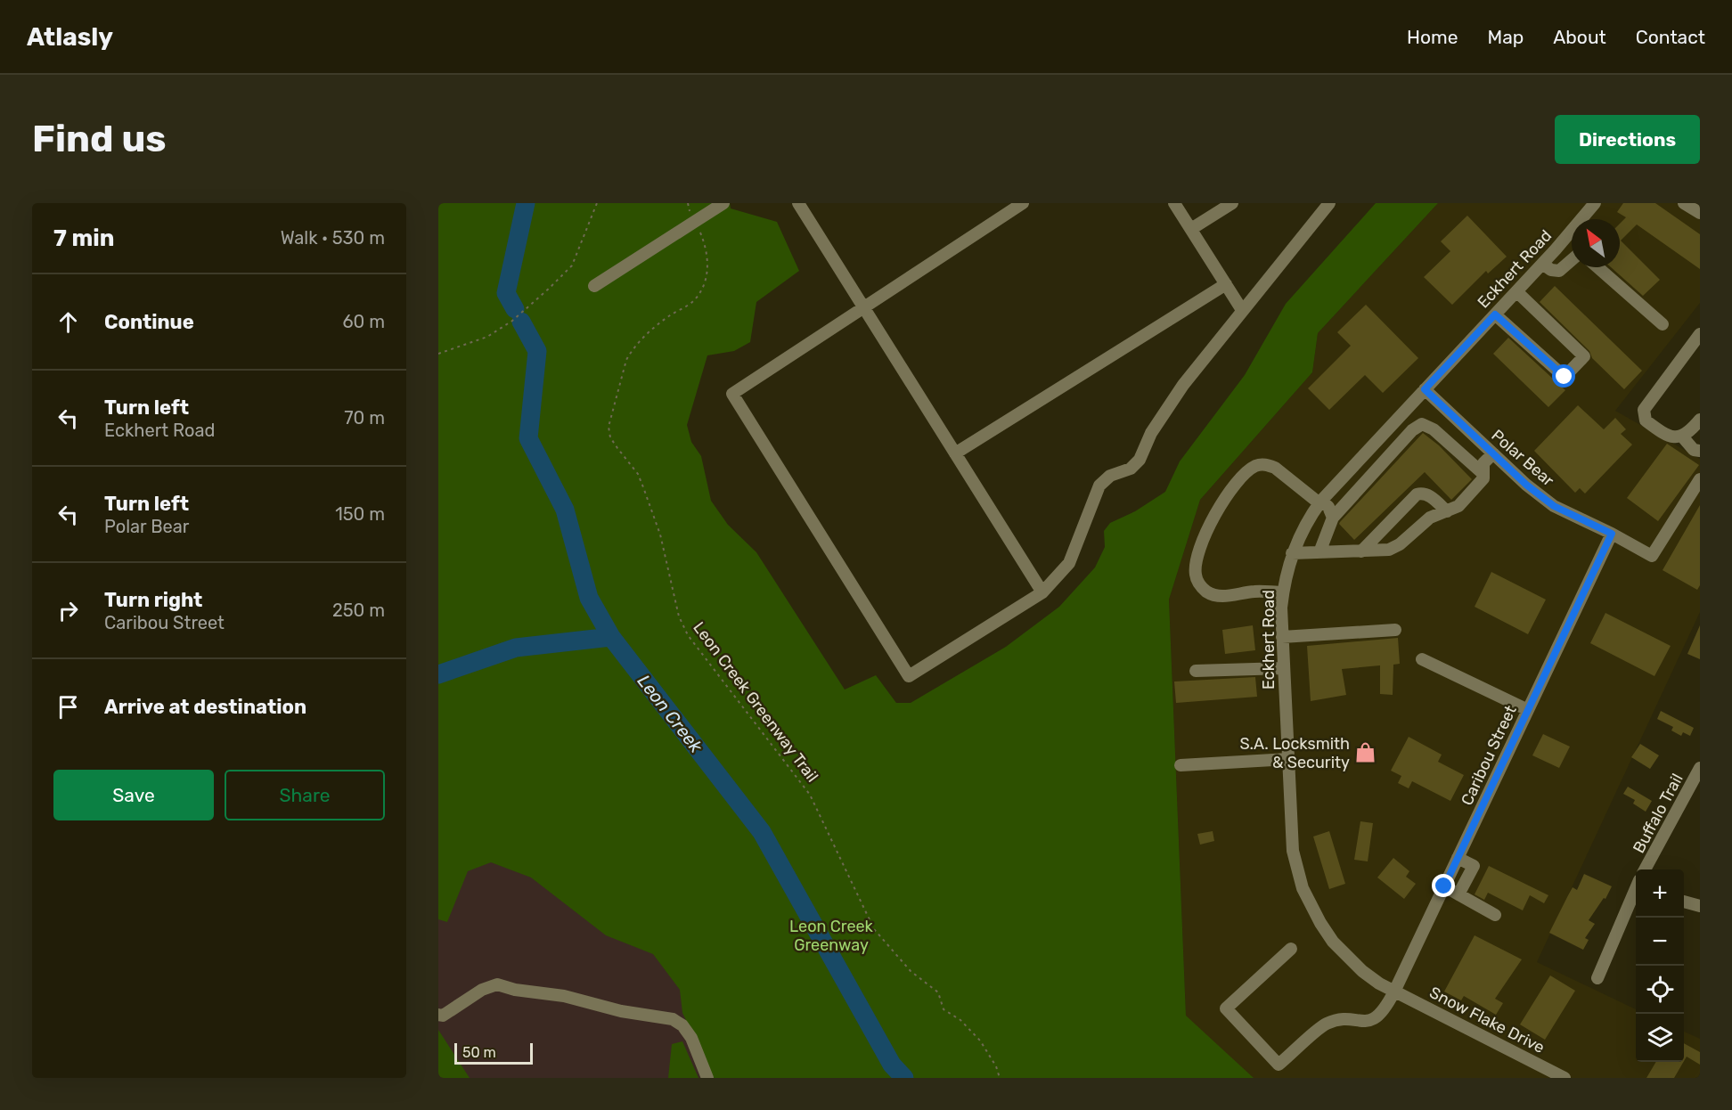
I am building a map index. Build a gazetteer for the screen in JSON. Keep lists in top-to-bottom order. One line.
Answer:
{"streets":{"street":["Eckhert Road","Polar Bear","Caribou Street","Buffalo Trail","Snow Flake Drive"],"path":["Leon Creek Greenway Trail"]},"crossings":[["Eckhert Road","Polar Bear"],["Eckhert Road","Caribou Street"],["Eckhert Road","Snow Flake Drive"],["Polar Bear","Caribou Street"],["Caribou Street","Snow Flake Drive"]],"water":["Leon Creek"],"parks":["Leon Creek Greenway"],"places":{"shop":["S.A. Locksmith & Security"]},"scale_bar":"50 m","north":"top left","page":{"header":"Atlasly","nav":["Home","Map","About","Contact"],"buttons":["Directions",["Save","Share"]],"title":"Find us","heading":["7 min","Walk · 530 m"],"list":[["Continue","60 m"],["Turn left","Eckhert Road","70 m"],["Turn left","Polar Bear","150 m"],["Turn right","Caribou Street","250 m"],"Arrive at destination"],"map_buttons":["+","−"],"scale":"50 m"}}
